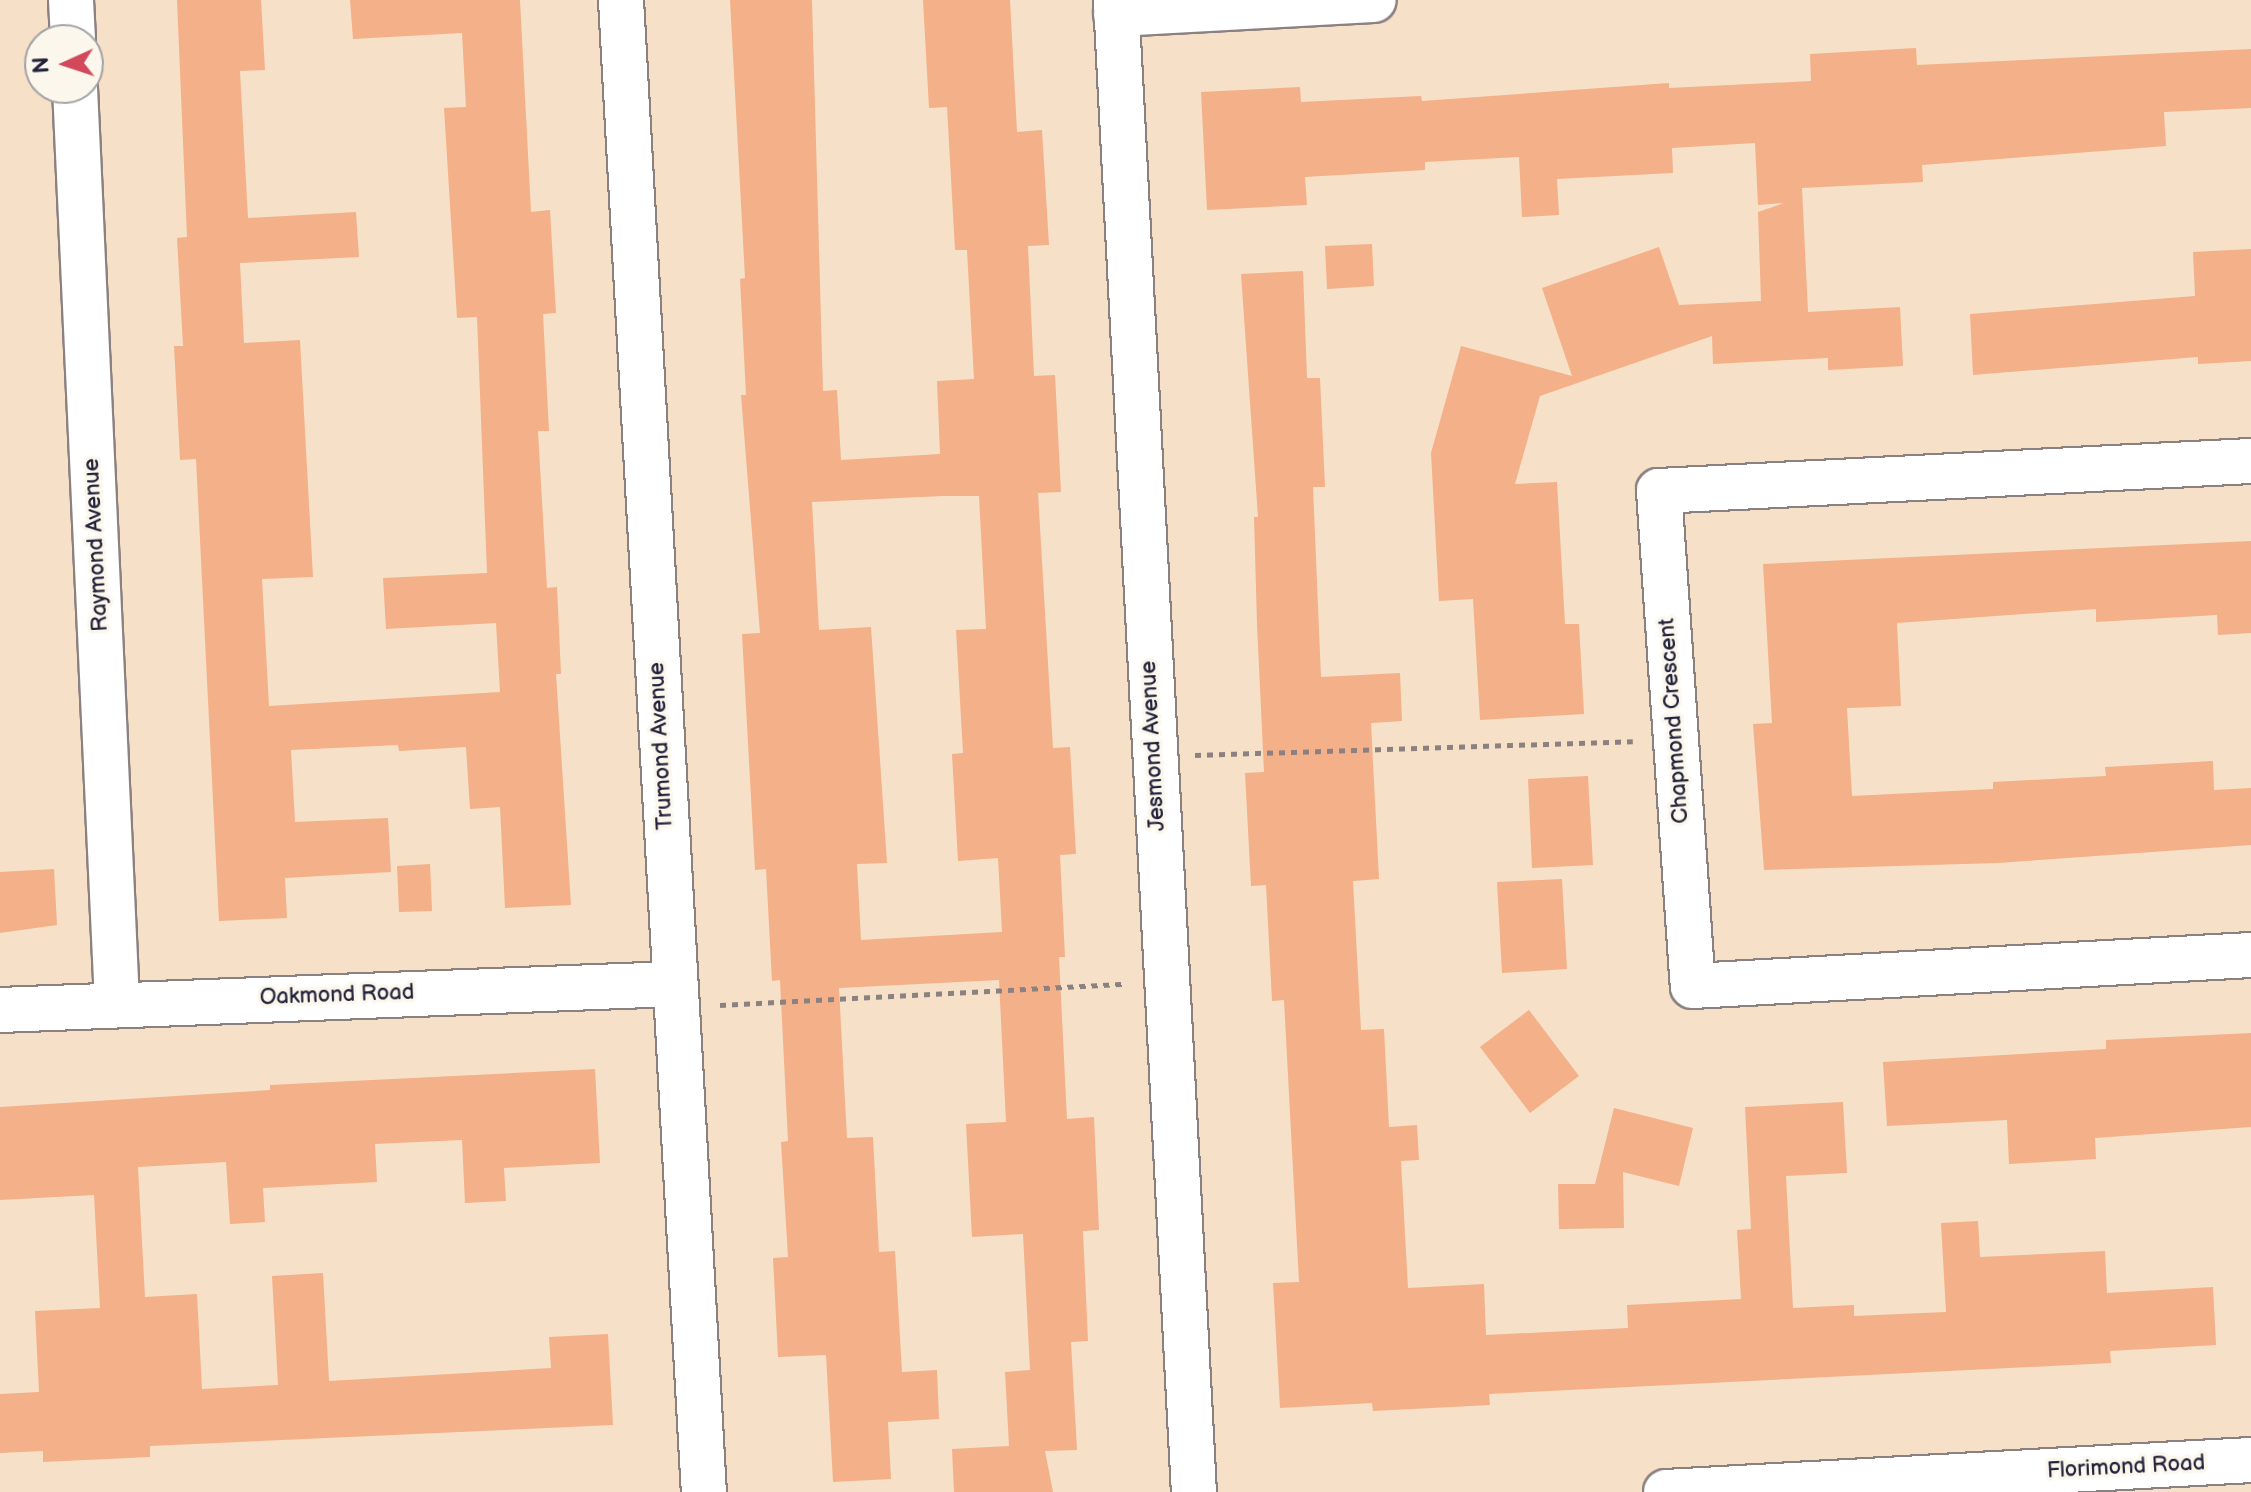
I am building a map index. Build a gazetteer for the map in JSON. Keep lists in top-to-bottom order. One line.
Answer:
{"streets":{"street":["Raymond Avenue","Chapmond Crescent","Trumond Avenue","Jesmond Avenue","Oakmond Road","Florimond Road"]},"crossings":[["Raymond Avenue","Oakmond Road"],["Trumond Avenue","Oakmond Road"]],"north":"left"}
